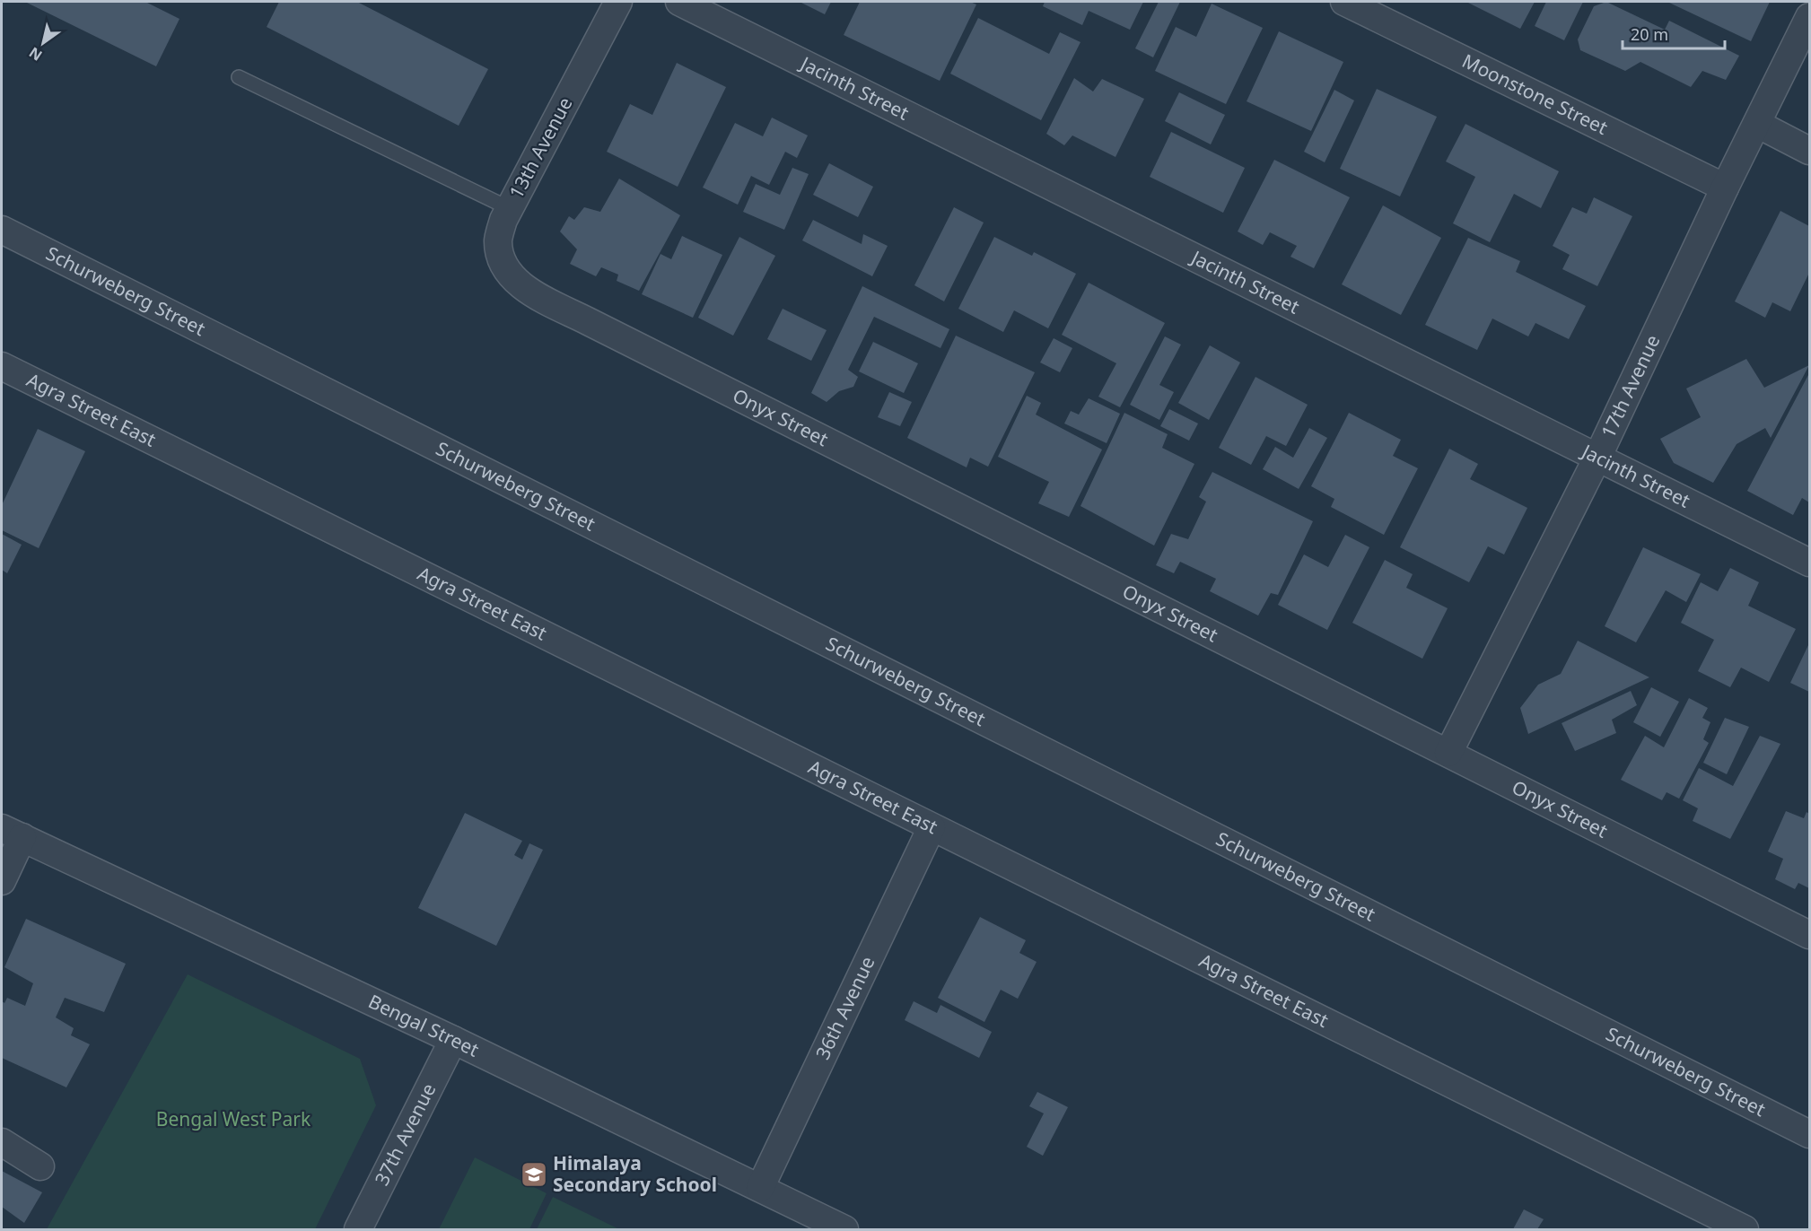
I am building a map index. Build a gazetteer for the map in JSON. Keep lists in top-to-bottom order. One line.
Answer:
{"streets":{"street":["Jacinth Street","Moonstone Street","13th Avenue","Schurweberg Street","17th Avenue","Agra Street East","Onyx Street","36th Avenue","Bengal Street","37th Avenue"]},"crossings":[["Jacinth Street","17th Avenue"],["Moonstone Street","17th Avenue"],["13th Avenue","Onyx Street"],["17th Avenue","Onyx Street"],["Agra Street East","36th Avenue"],["36th Avenue","Bengal Street"],["Bengal Street","37th Avenue"]],"parks":["Bengal West Park"],"places":{"school or university":["Himalaya Secondary School"]},"scale_bar":"20 m","north":"bottom left"}
